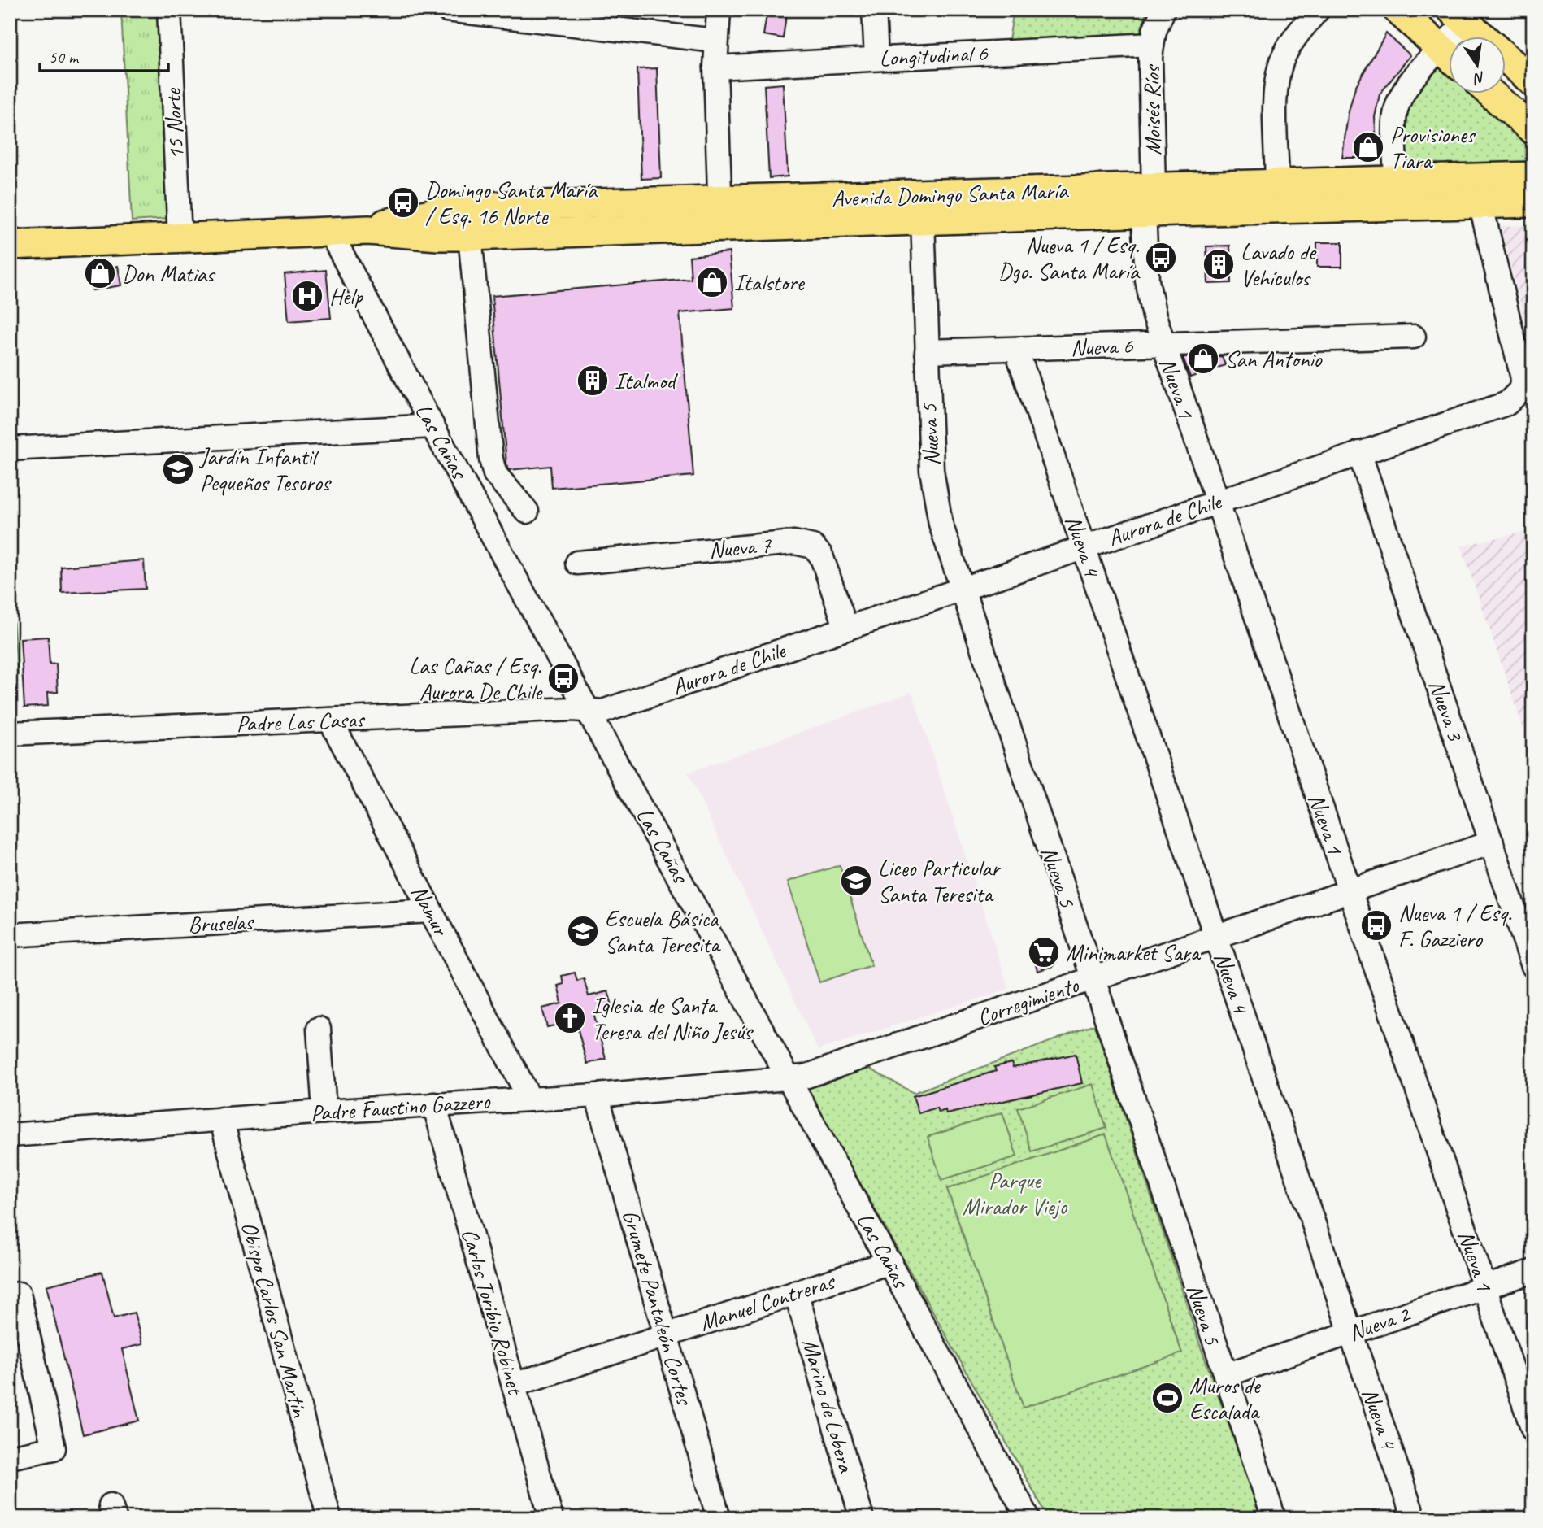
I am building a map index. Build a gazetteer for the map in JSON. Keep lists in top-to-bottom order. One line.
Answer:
{"streets":{"main road":["Avenida Domingo Santa María"],"street":["Longitudinal 6","Moisés Ríos","15 Norte","Nueva 6","Nueva 1","Nueva 5","Las Cañas","Aurora de Chile","Nueva 4","Nueva 7","Nueva 3","Padre Las Casas","Namur","Bruselas","Corregimiento","Padre Faustino Gazzero","Manuel Contreras","Grumete Pantaleón Cortes","Carlos Toribio Robinet","Obispo Carlos San Martín","Nueva 2","Marino de Lobera"]},"crossings":[["Longitudinal 6","Moisés Ríos"],["Moisés Ríos","Avenida Domingo Santa María"],["Moisés Ríos","Nueva 1"],["15 Norte","Avenida Domingo Santa María"],["Avenida Domingo Santa María","Nueva 1"],["Avenida Domingo Santa María","Nueva 5"],["Avenida Domingo Santa María","Las Cañas"],["Avenida Domingo Santa María","Aurora de Chile"],["Nueva 6","Nueva 1"],["Nueva 6","Nueva 5"],["Nueva 6","Nueva 4"],["Nueva 1","Aurora de Chile"],["Nueva 1","Corregimiento"],["Nueva 1","Nueva 2"],["Nueva 5","Aurora de Chile"],["Nueva 5","Corregimiento"],["Nueva 5","Nueva 2"],["Las Cañas","Aurora de Chile"],["Las Cañas","Padre Las Casas"],["Las Cañas","Corregimiento"],["Las Cañas","Padre Faustino Gazzero"],["Las Cañas","Manuel Contreras"],["Aurora de Chile","Nueva 4"],["Aurora de Chile","Nueva 7"],["Aurora de Chile","Nueva 3"],["Aurora de Chile","Padre Las Casas"],["Nueva 4","Corregimiento"],["Nueva 4","Nueva 2"],["Nueva 3","Corregimiento"],["Padre Las Casas","Namur"],["Namur","Bruselas"],["Namur","Padre Faustino Gazzero"],["Corregimiento","Padre Faustino Gazzero"],["Padre Faustino Gazzero","Grumete Pantaleón Cortes"],["Padre Faustino Gazzero","Carlos Toribio Robinet"],["Padre Faustino Gazzero","Obispo Carlos San Martín"],["Manuel Contreras","Grumete Pantaleón Cortes"],["Manuel Contreras","Carlos Toribio Robinet"],["Manuel Contreras","Marino de Lobera"]],"parks":["Parque Mirador Viejo"],"places":{"shop":["Provisiones Tiara","Don Matias","Italstore","San Antonio"],"bus stop":["Domingo Santa María / Esq. 16 Norte","Nueva 1 / Esq. Dgo. Santa María","Las Cañas / Esq. Aurora De Chile","Nueva 1 / Esq. F. Gazziero"],"building":["Lavado de Vehículos","Italmod"],"hospital":["Help"],"school or university":["Jardín Infantil Pequeños Tesoros","Liceo Particular Santa Teresita","Escuela Básica Santa Teresita"],"supermarket":["Minimarket Sara"],"church":["Iglesia de Santa Teresa del Niño Jesús"],"sports":["Muros de Escalada"]},"scale_bar":"50 m","north":"bottom"}
